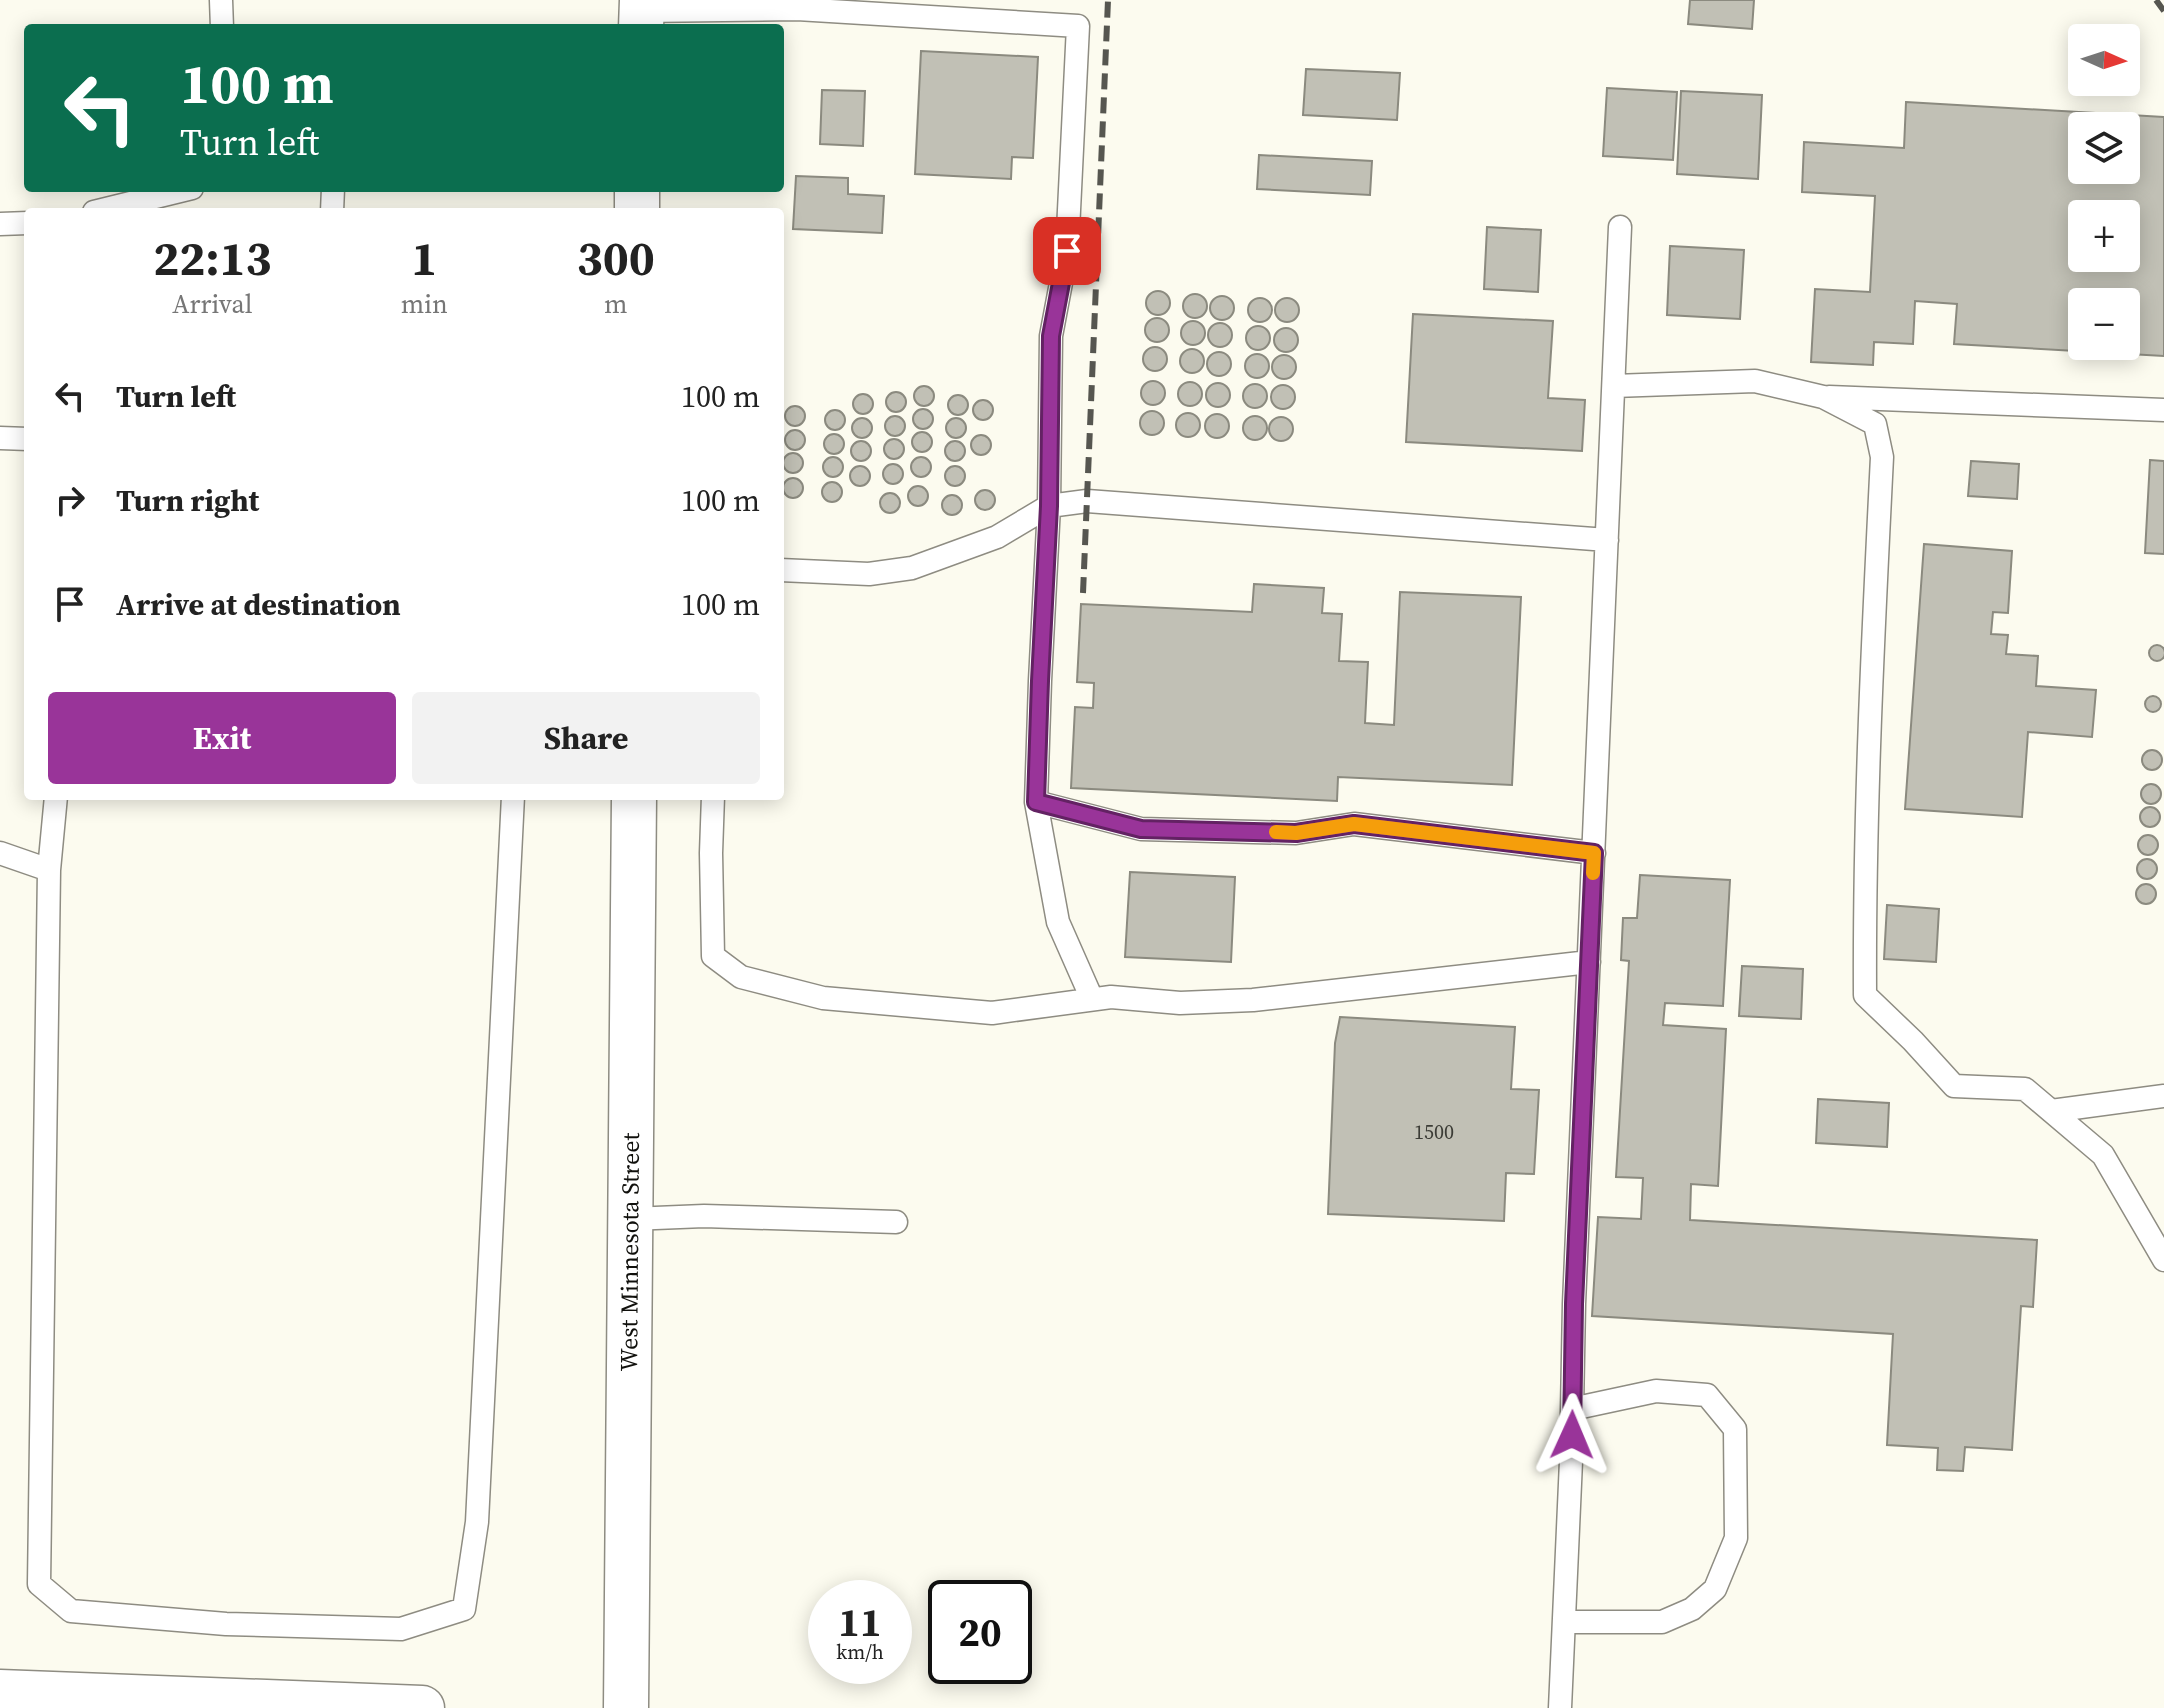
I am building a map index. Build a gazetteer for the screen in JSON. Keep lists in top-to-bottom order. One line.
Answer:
{"streets":{"street":["West Minnesota Street"]},"house_numbers":["1500"],"north":"right","page":{"map_buttons":["+","−"],"turn":["100 m","Turn left"],"eta":["22:13","Arrival","1","min","300","m"],"list":[{"name":"Turn left","value":"100 m"},{"name":"Turn right","value":"100 m"},{"name":"Arrive at destination","value":"100 m"}],"buttons":["Exit","Share"],"speed":"11 km/h","limit":"20"}}
